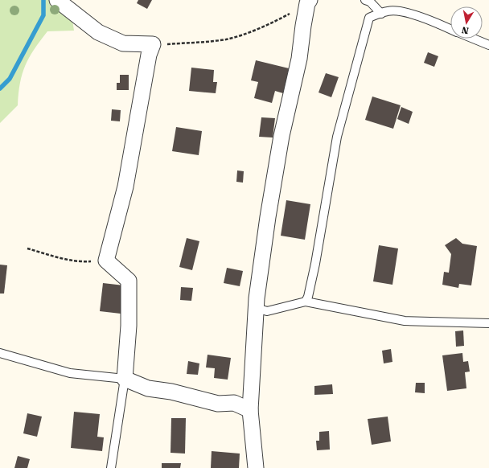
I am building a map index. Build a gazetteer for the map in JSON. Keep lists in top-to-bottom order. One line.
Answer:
{"north":"bottom"}
